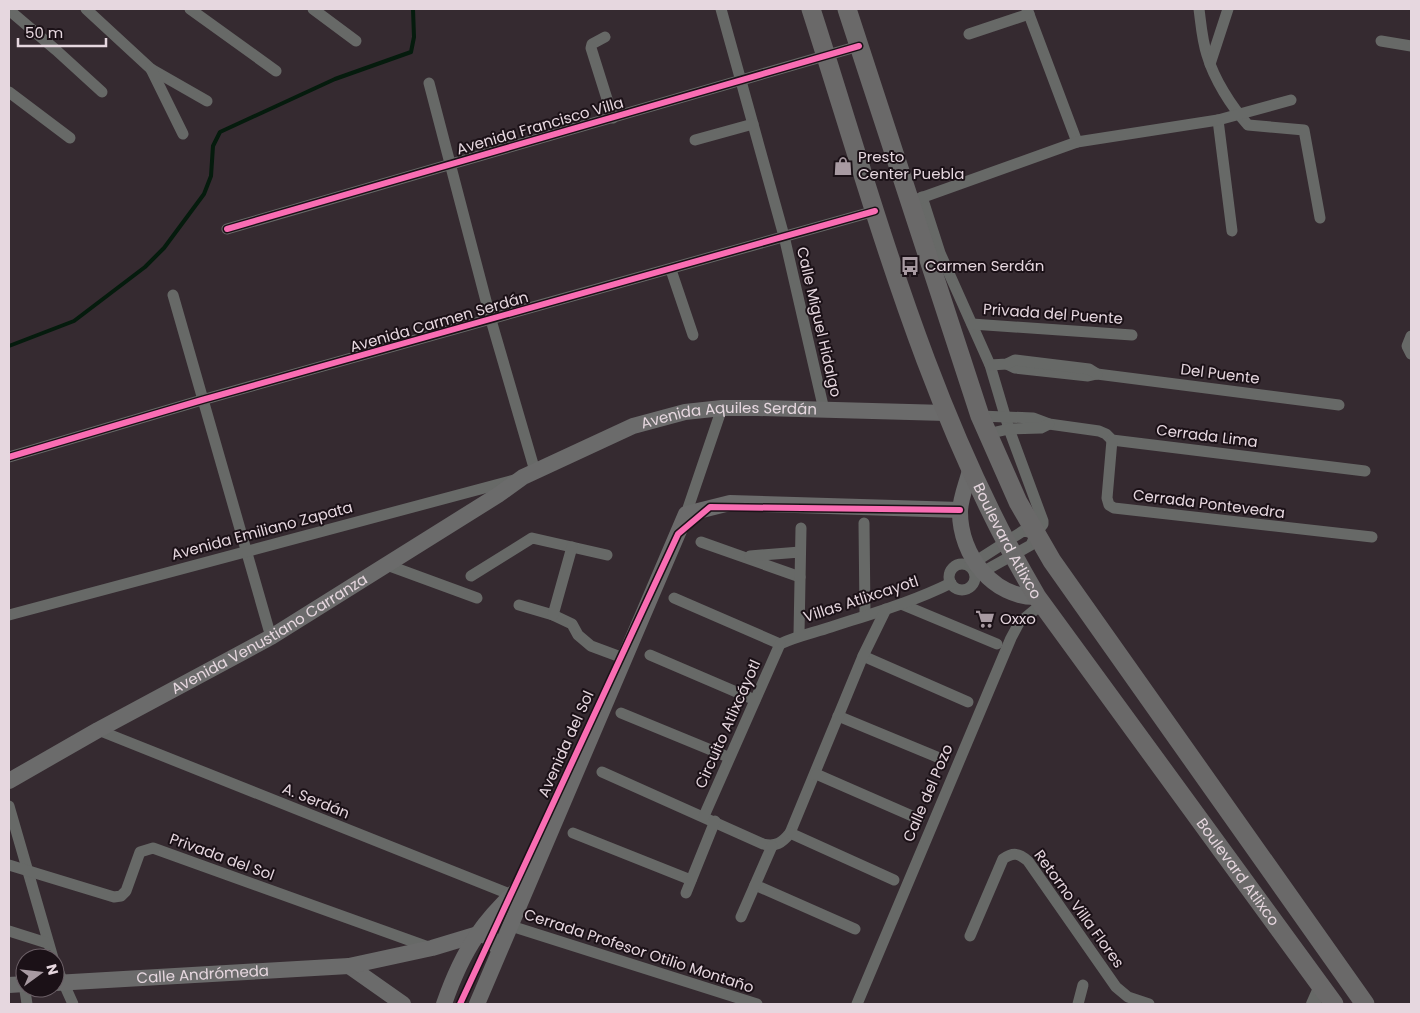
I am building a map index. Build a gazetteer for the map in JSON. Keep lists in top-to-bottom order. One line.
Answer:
{"streets":{"main road":["Avenida Aquiles Serdán","Boulevard Atlixco","Avenida Venustiano Carranza","Avenida del Sol","Calle Andrómeda"],"street":["Avenida Francisco Villa","Privada del Puente","Avenida Carmen Serdán","Calle Miguel Hidalgo","Del Puente","Cerrada Lima","Cerrada Pontevedra","Avenida Emiliano Zapata","Villas Atlixcayotl","Circuito Atlixcáyotl","Calle del Pozo","A. Serdán","Privada del Sol","Retorno Villa Flores","Cerrada Profesor Otilio Montaño"]},"crossings":[["Avenida Francisco Villa","Calle Miguel Hidalgo"],["Avenida Francisco Villa","Boulevard Atlixco"],["Avenida Carmen Serdán","Calle Miguel Hidalgo"],["Avenida Carmen Serdán","Boulevard Atlixco"],["Calle Miguel Hidalgo","Avenida Aquiles Serdán"],["Avenida Aquiles Serdán","Avenida Emiliano Zapata"],["Avenida Aquiles Serdán","Boulevard Atlixco"],["Avenida Aquiles Serdán","Avenida Venustiano Carranza"],["Avenida Aquiles Serdán","Avenida del Sol"],["Cerrada Lima","Cerrada Pontevedra"],["Cerrada Lima","Boulevard Atlixco"],["Avenida Emiliano Zapata","Avenida Venustiano Carranza"],["Boulevard Atlixco","Calle del Pozo"],["Villas Atlixcayotl","Circuito Atlixcáyotl"],["Avenida Venustiano Carranza","A. Serdán"],["Avenida del Sol","A. Serdán"],["Avenida del Sol","Cerrada Profesor Otilio Montaño"],["Avenida del Sol","Calle Andrómeda"],["Privada del Sol","Calle Andrómeda"]],"places":{"shop":["Presto Center Puebla"],"bus stop":["Carmen Serdán"],"supermarket":["Oxxo"]},"scale_bar":"50 m","north":"right"}
